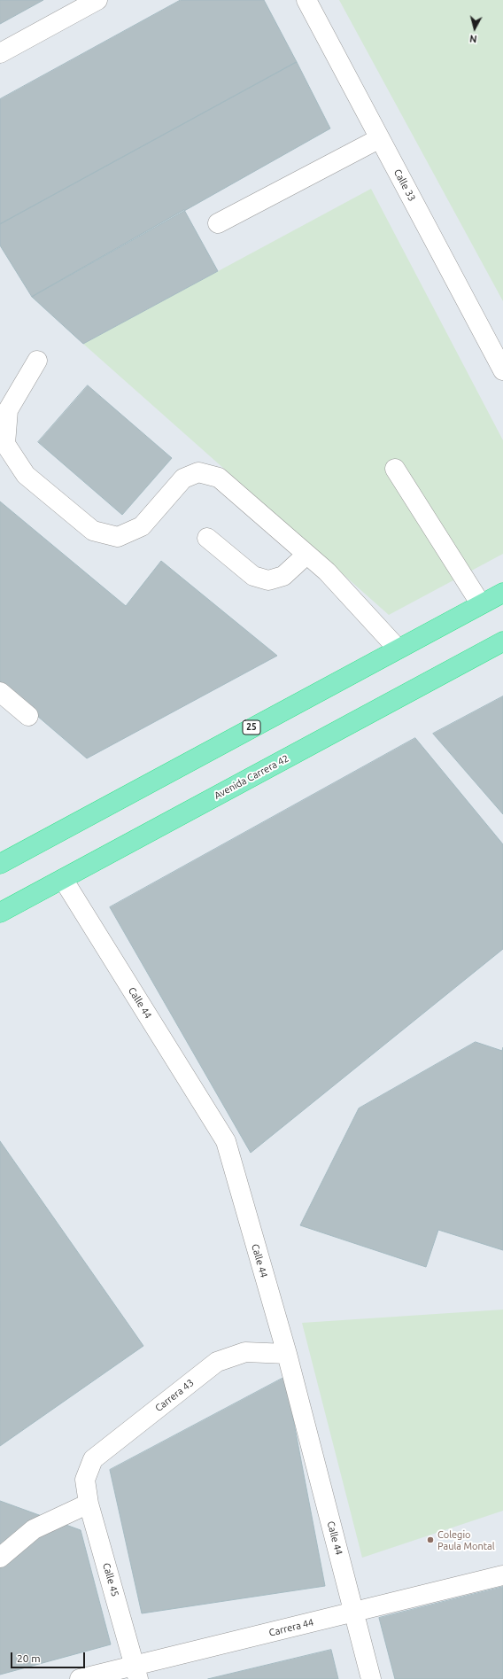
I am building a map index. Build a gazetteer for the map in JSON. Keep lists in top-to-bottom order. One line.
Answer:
{"streets":{"highway":["25","Avenida Carrera 42"],"street":["Calle 33","Calle 44","Carrera 43","Calle 45","Carrera 44"]},"crossings":[["Avenida Carrera 42","Calle 44"],["Calle 44","Carrera 43"],["Calle 44","Carrera 44"],["Carrera 43","Calle 45"],["Calle 45","Carrera 44"]],"places":["Colegio Paula Montal"],"scale_bar":"20 m","north":"bottom"}
